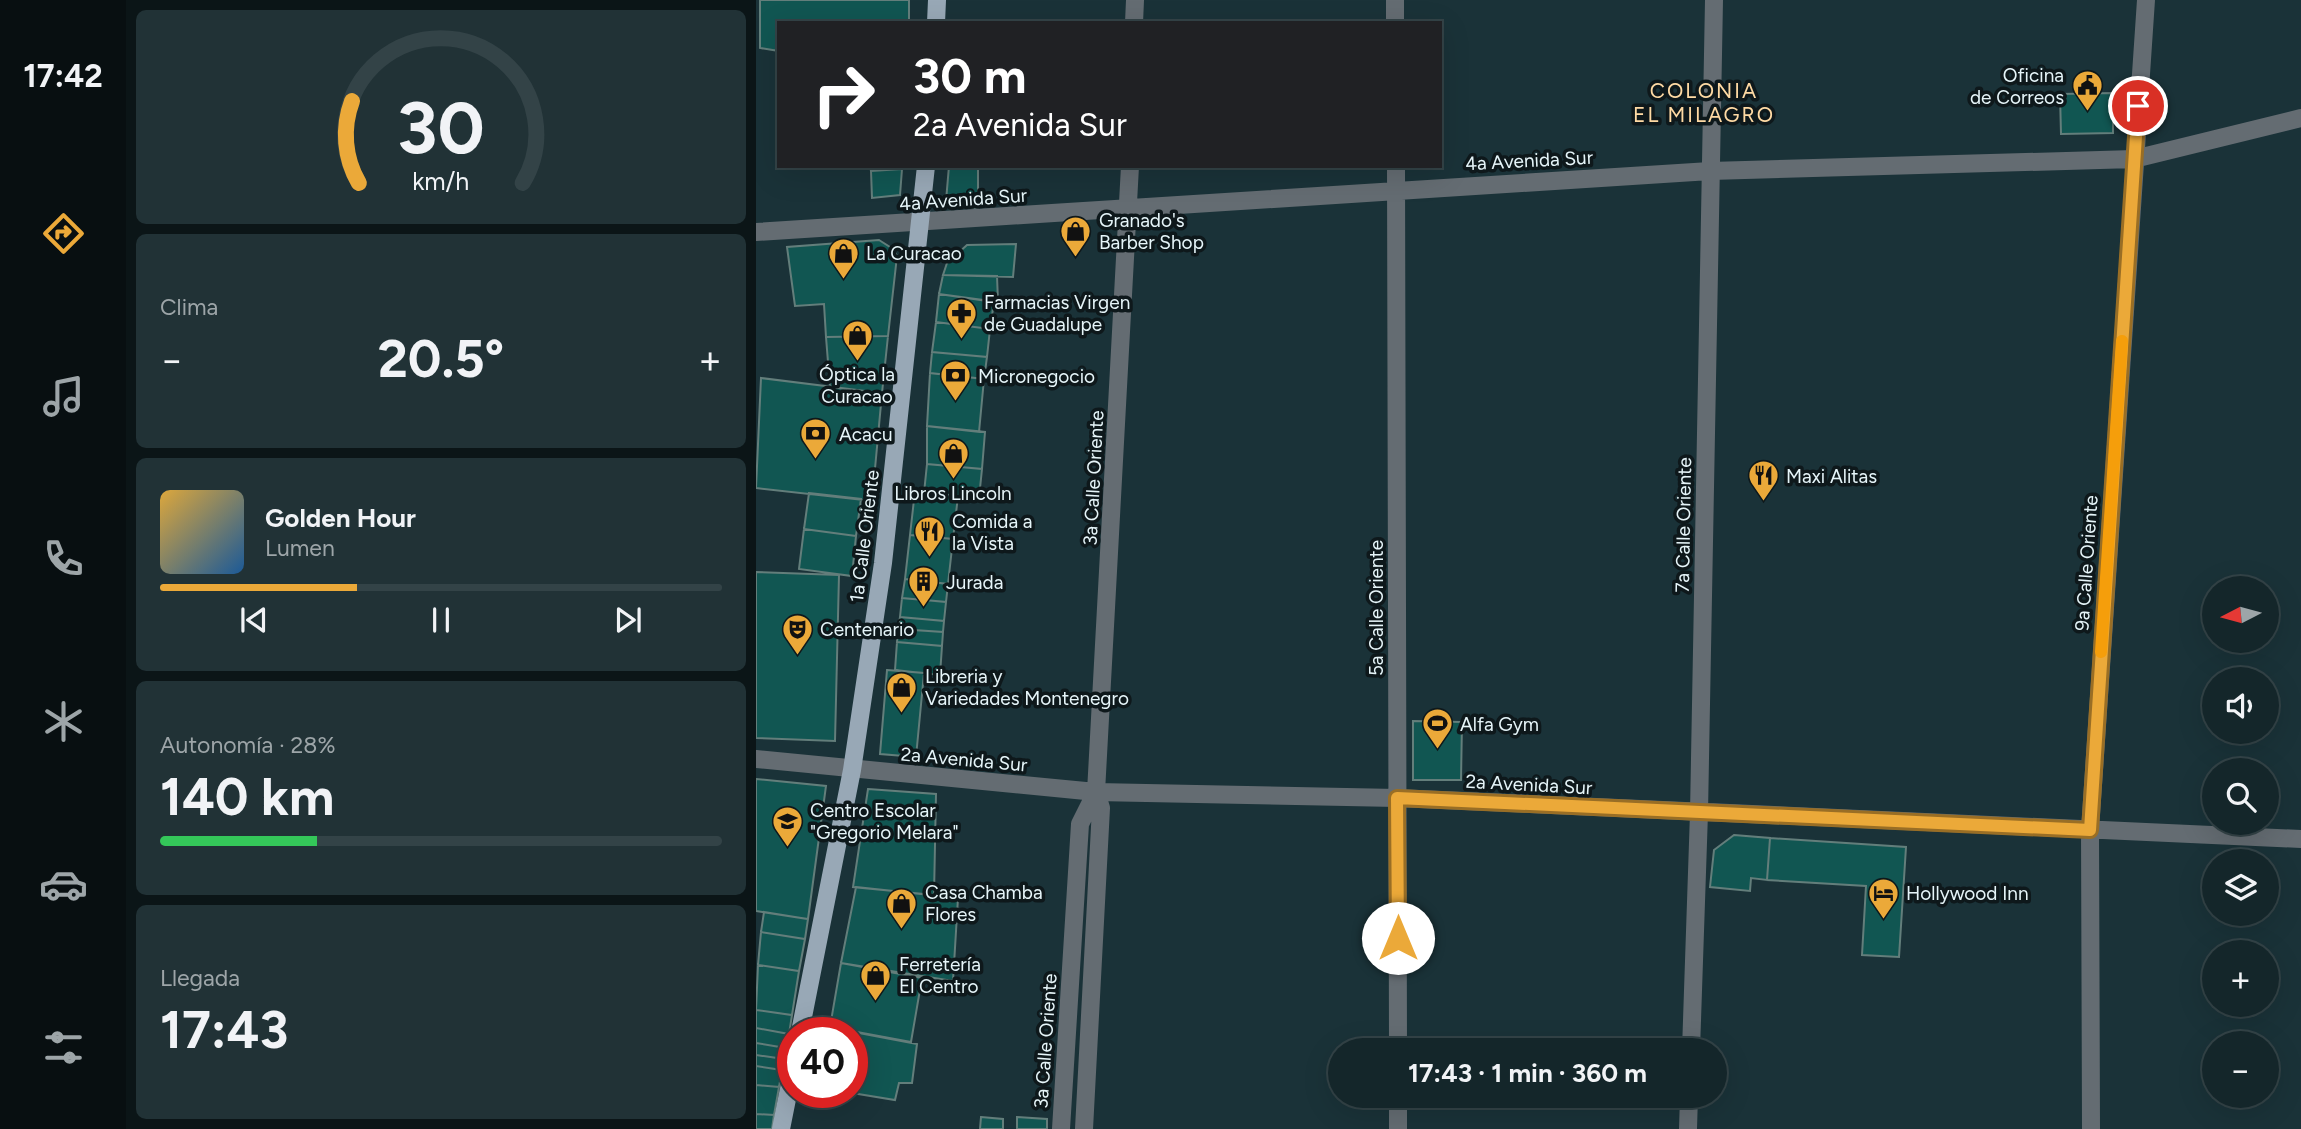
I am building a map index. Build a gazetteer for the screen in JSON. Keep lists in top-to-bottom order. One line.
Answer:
{"streets":{"main road":["1a Calle Oriente"],"street":["4a Avenida Sur","3a Calle Oriente","7a Calle Oriente","9a Calle Oriente","5a Calle Oriente","2a Avenida Sur"]},"crossings":[["4a Avenida Sur","3a Calle Oriente"],["4a Avenida Sur","7a Calle Oriente"],["4a Avenida Sur","1a Calle Oriente"],["4a Avenida Sur","9a Calle Oriente"],["4a Avenida Sur","5a Calle Oriente"],["3a Calle Oriente","2a Avenida Sur"],["7a Calle Oriente","2a Avenida Sur"],["1a Calle Oriente","2a Avenida Sur"],["9a Calle Oriente","2a Avenida Sur"],["5a Calle Oriente","2a Avenida Sur"]],"districts":["COLONIA EL MILAGRO"],"places":{"public building":["Oficina de Correos"],"shop":["Granado's Barber Shop","La Curacao","Óptica la Curacao","Libros Lincoln","Libreria y Variedades Montenegro","Casa Chamba Flores","Ferretería El Centro"],"pharmacy":["Farmacias Virgen de Guadalupe"],"bank":["Micronegocio","Acacu"],"restaurant":["Maxi Alitas","Comida a la Vista"],"building":["Jurada"],"theatre":["Centenario"],"sports":["Alfa Gym"],"school or university":["Centro Escolar \"Gregorio Melara\""],"hotel":["Hollywood Inn"]},"north":"left","page":{"tabs":"17:42","turn":["30 m","2a Avenida Sur"],"tile":["Clima",["Autonomía · 28%","140 km"],["Llegada","17:43"]],"heat":["−","20.5°","+"],"song":["Golden Hour","Lumen"],"map_buttons":["+","−"],"limit":"40","trip":"17:43 · 1 min · 360 m","gauge":["30","km/h"]}}
